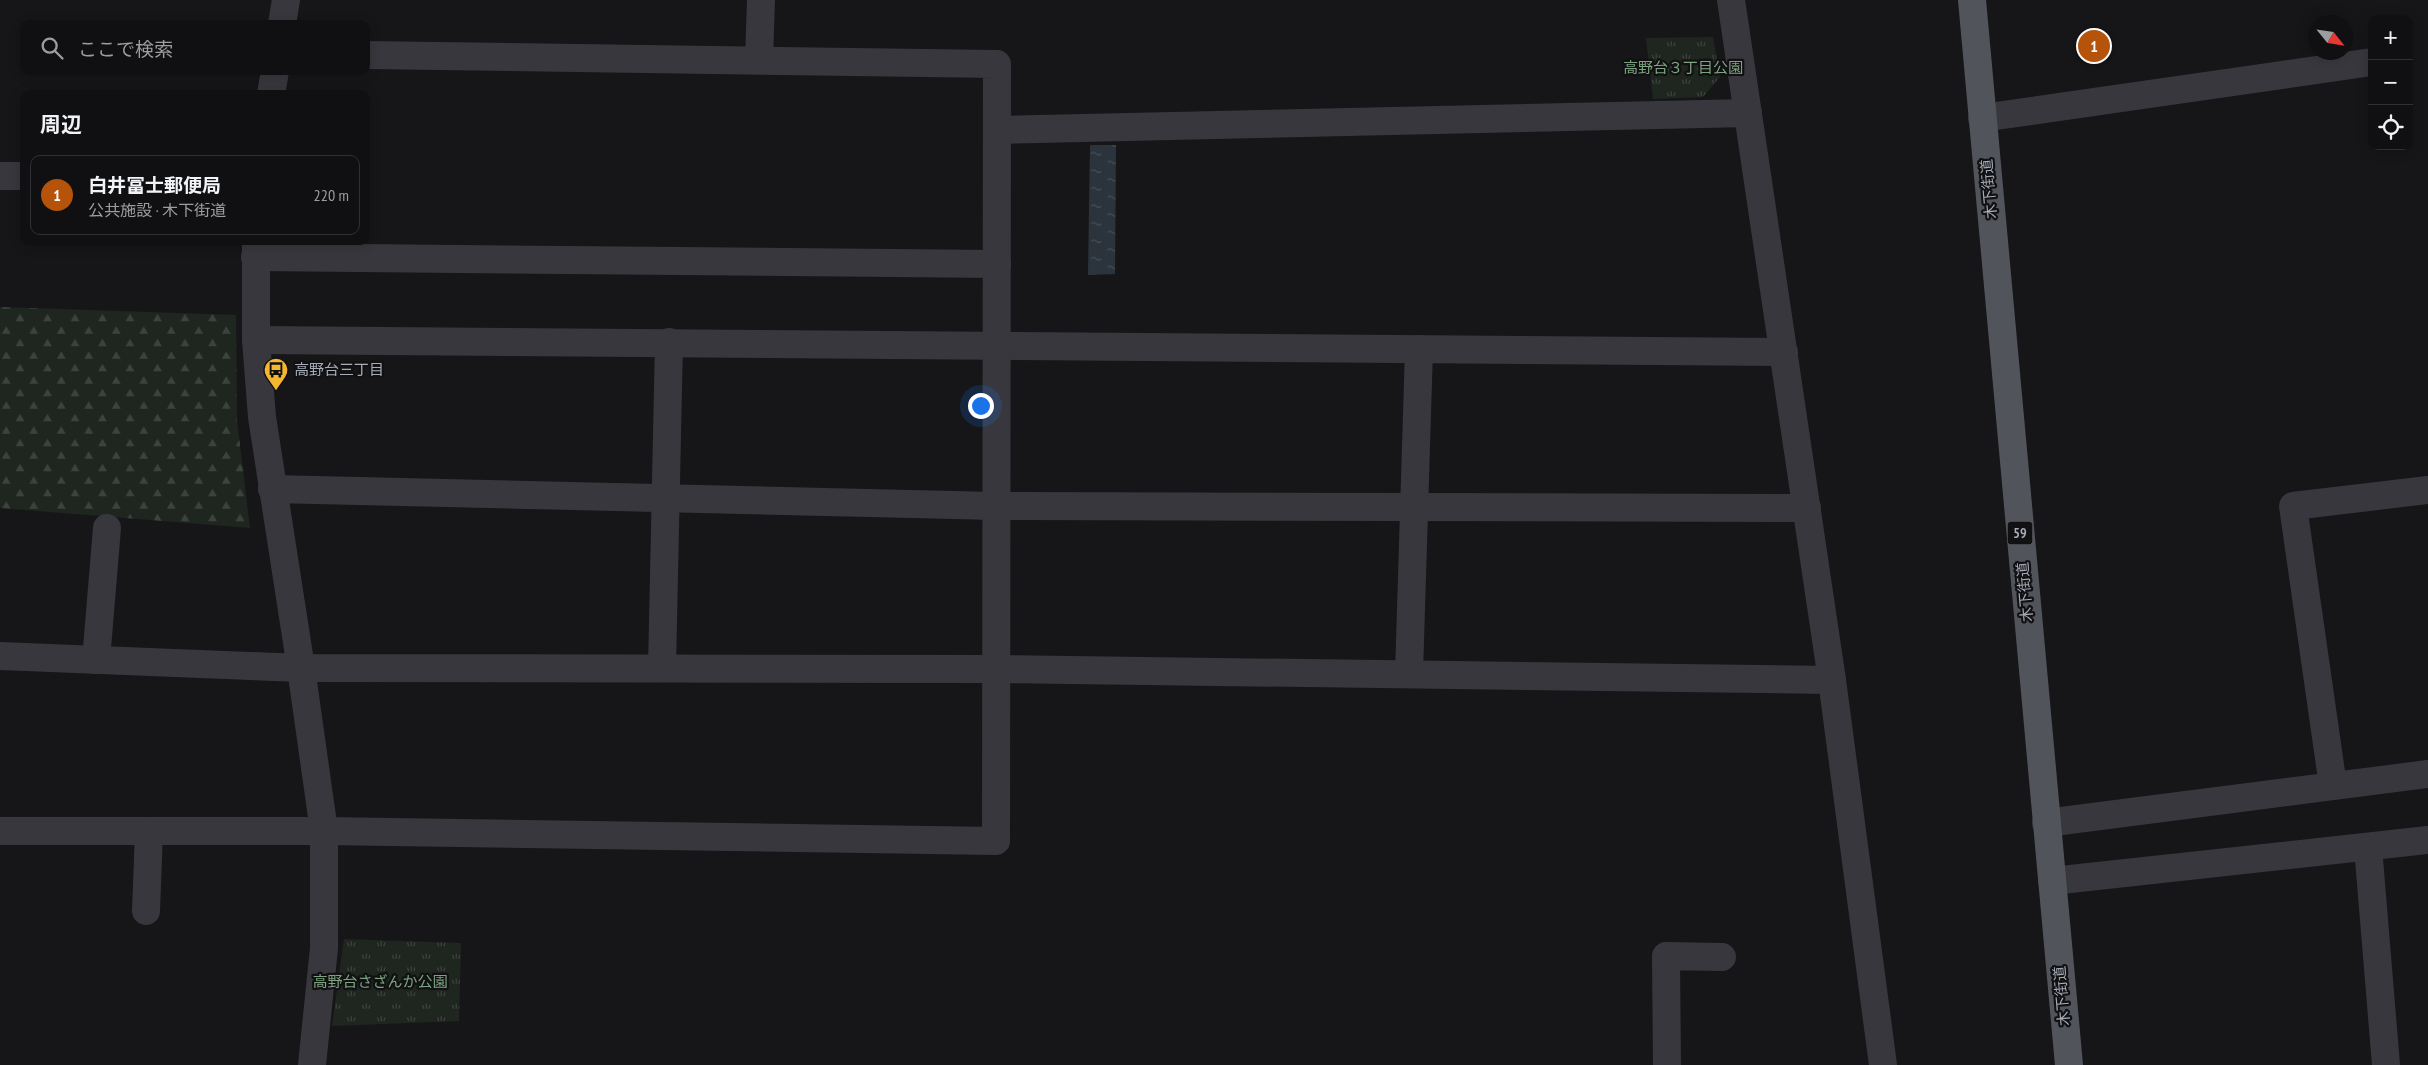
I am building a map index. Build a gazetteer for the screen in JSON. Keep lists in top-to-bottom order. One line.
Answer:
{"streets":{"main road":["木下街道","59"]},"parks":["高野台３丁目公園","高野台さざんか公園"],"places":{"bus stop":["高野台三丁目"]},"north":"bottom right","page":{"map_buttons":["+","−"],"search":"ここで検索","pins":"1","heading":"周辺","list":[{"mark":"1","name":"白井冨士郵便局","note":"公共施設 · 木下街道","value":"220 m"}]}}
